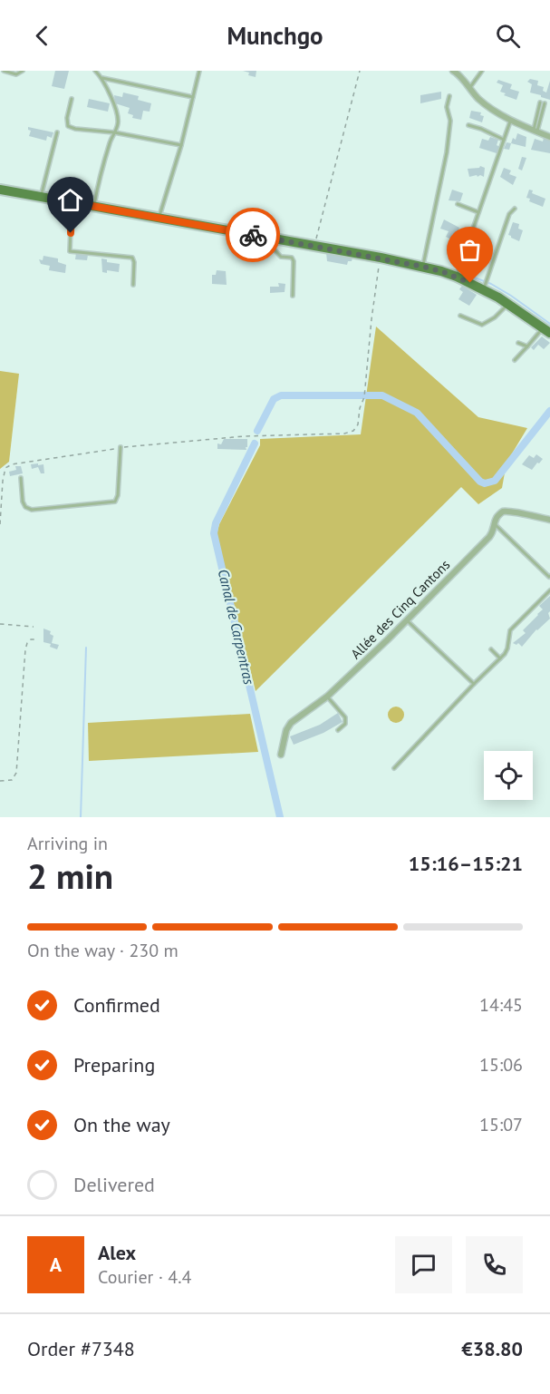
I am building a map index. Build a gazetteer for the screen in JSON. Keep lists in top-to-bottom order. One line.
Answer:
{"streets":{"street":["Allée des Cinq Cantons"]},"water":["Canal de Carpentras"],"page":{"header":"Munchgo","heading":["2 min","Arriving in","15:16–15:21"],"panel":["Alex","Courier · 4.4","Order #7348","€38.80"],"bar":"On the way · 230 m","list":[["Confirmed","14:45"],["Preparing","15:06"],["On the way","15:07"],"Delivered"],"round":"A"}}
